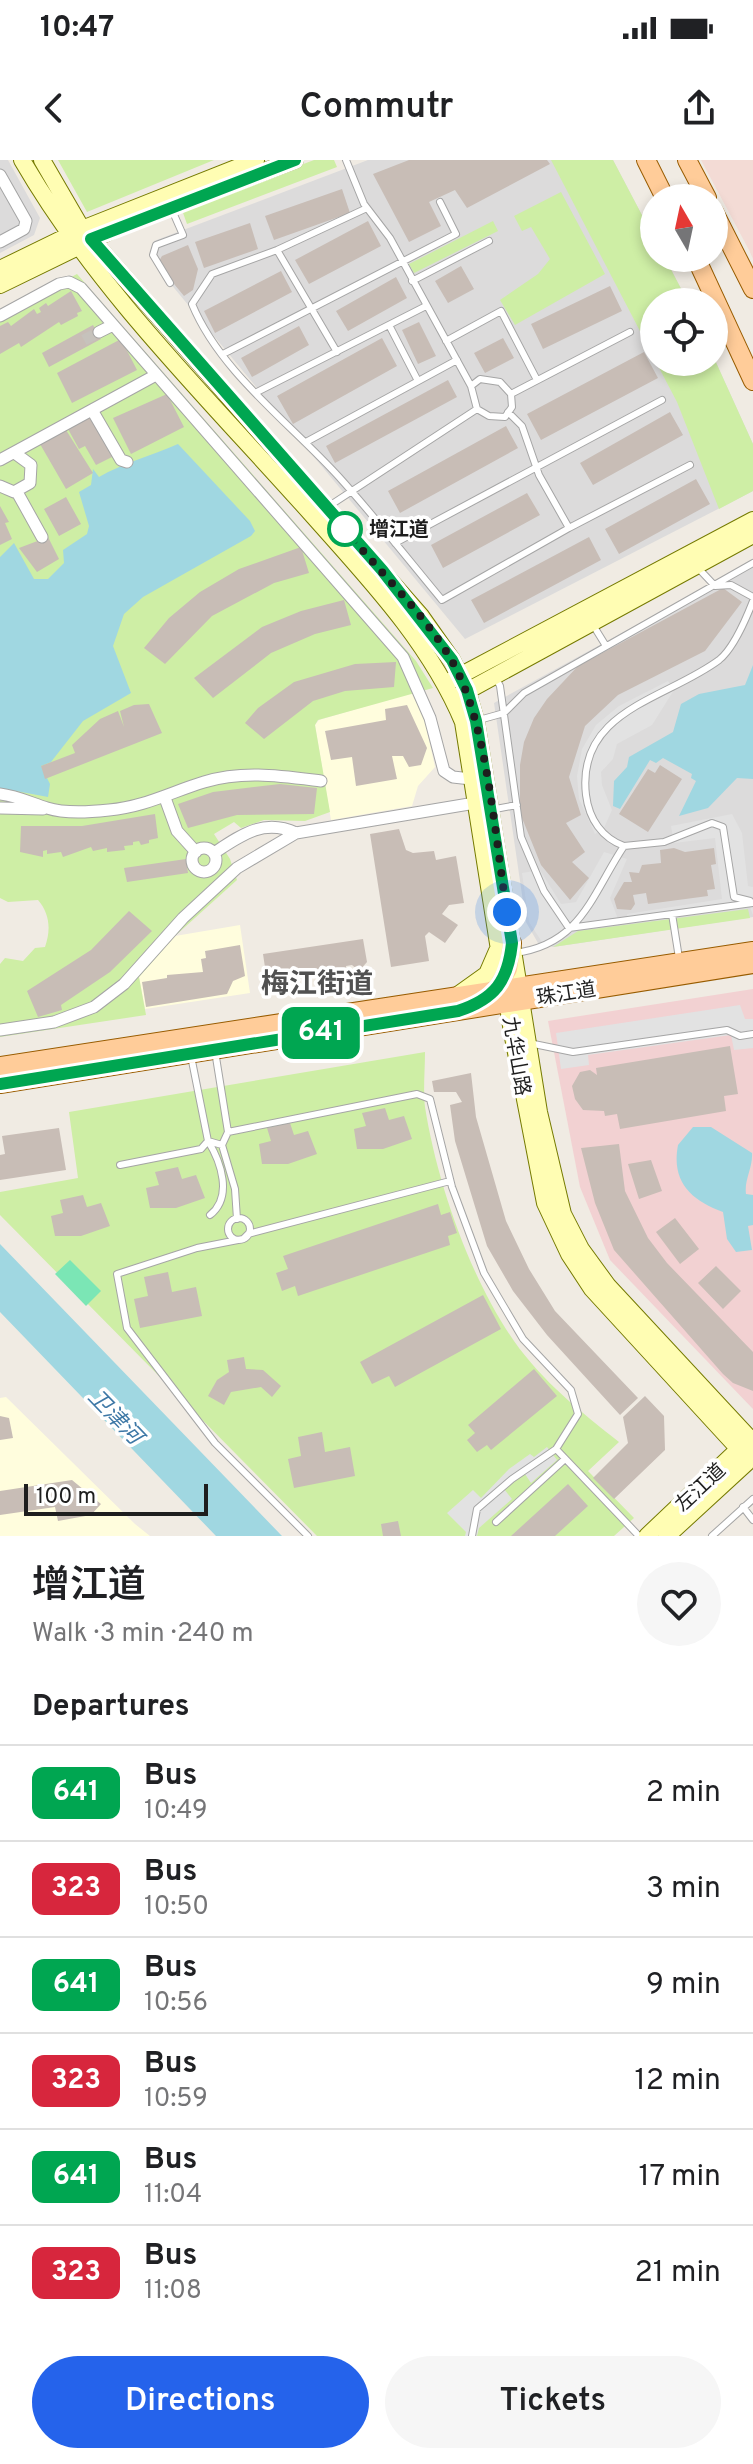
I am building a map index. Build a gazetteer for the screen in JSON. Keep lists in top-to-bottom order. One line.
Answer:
{"streets":{"main road":["珠江道"],"street":["九华山路","左江道"]},"crossings":[["珠江道","九华山路"],["九华山路","左江道"]],"districts":["梅江街道"],"water":["卫津河"],"places":["增江道"],"lines":["bus line 641"],"scale_bar":"100 m","north":"top","page":{"status":"10:47","header":"Commutr","on_map":"641","scale":"100 m","heading":[["增江道","Walk · 3 min · 240 m"],"Departures"],"list":[{"mark":"641","name":"Bus","note":"10:49","value":"2 min"},{"mark":"323","name":"Bus","note":"10:50","value":"3 min"},{"mark":"641","name":"Bus","note":"10:56","value":"9 min"},{"mark":"323","name":"Bus","note":"10:59","value":"12 min"},{"mark":"641","name":"Bus","note":"11:04","value":"17 min"},{"mark":"323","name":"Bus","note":"11:08","value":"21 min"}],"buttons":["Directions","Tickets"]}}
